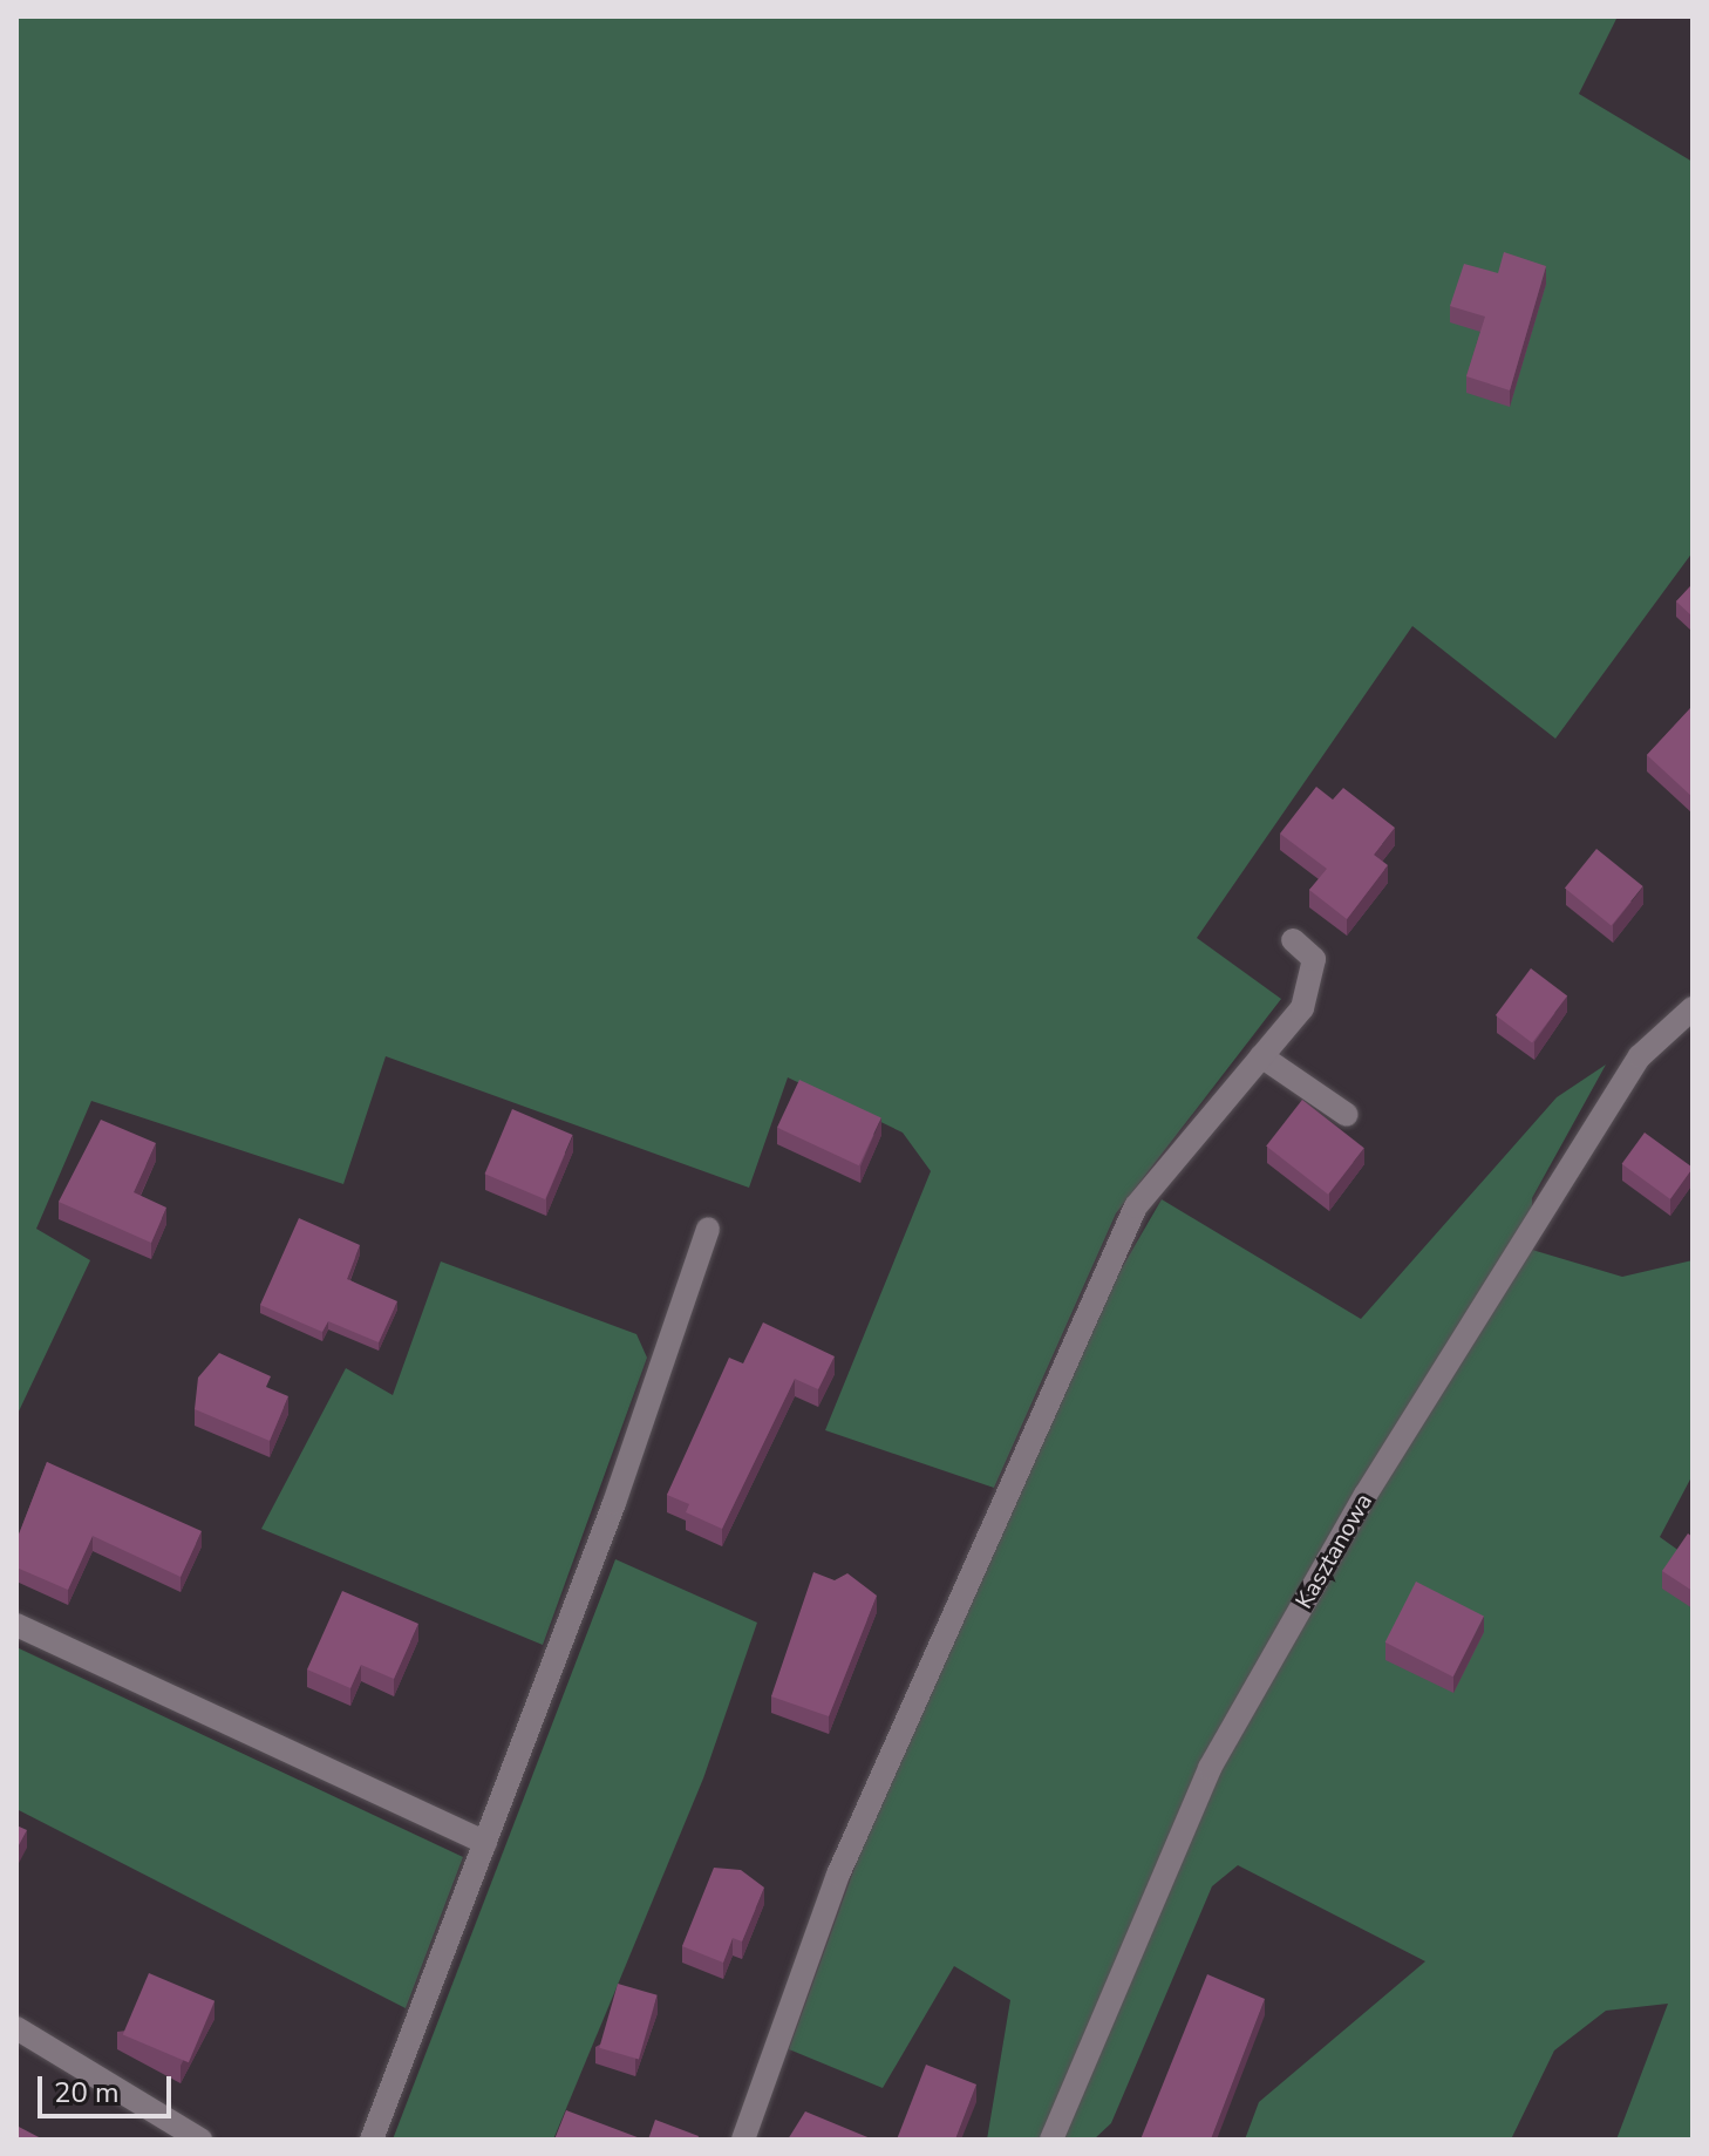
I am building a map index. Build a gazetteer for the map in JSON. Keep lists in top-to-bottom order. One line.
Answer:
{"streets":{"street":["Kasztanowa"]},"scale_bar":"20 m"}
